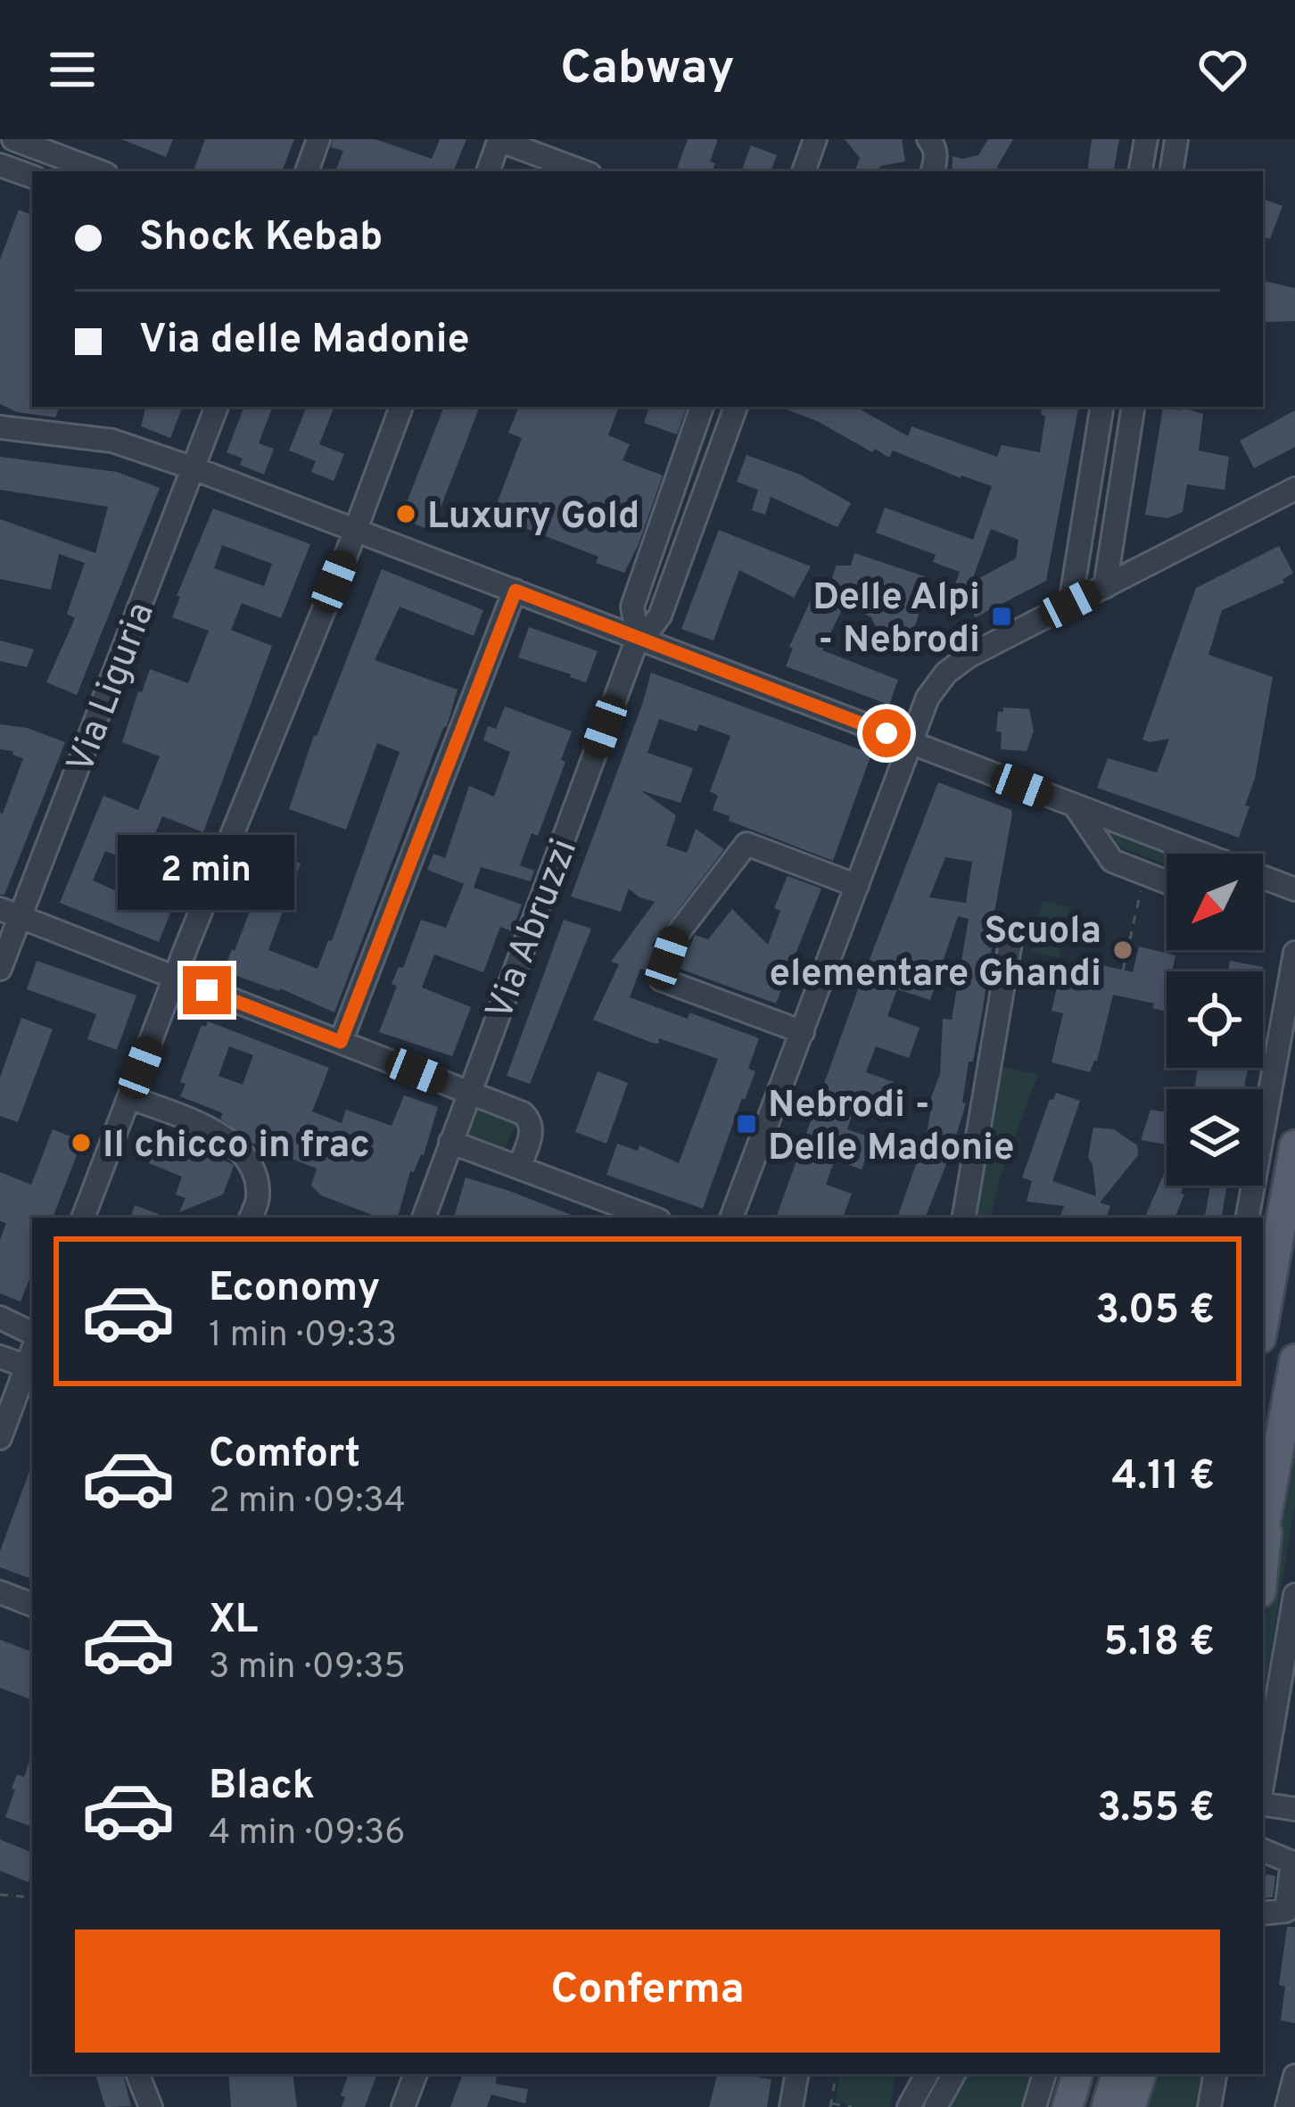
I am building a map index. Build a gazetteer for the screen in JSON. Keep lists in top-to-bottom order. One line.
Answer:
{"streets":{"street":["Via Liguria","Via Abruzzi"]},"places":{"other":["Luxury Gold","Scuola elementare Ghandi","Il chicco in frac"],"transit":["Delle Alpi - Nebrodi","Nebrodi - Delle Madonie"]},"north":"bottom left","page":{"header":"Cabway","banner":["Shock Kebab","Via delle Madonie"],"bubble":"2 min","list":[{"name":"Economy","note":"1 min · 09:33","value":"3.05 €"},{"name":"Comfort","note":"2 min · 09:34","value":"4.11 €"},{"name":"XL","note":"3 min · 09:35","value":"5.18 €"},{"name":"Black","note":"4 min · 09:36","value":"3.55 €"}],"buttons":"Conferma"}}
